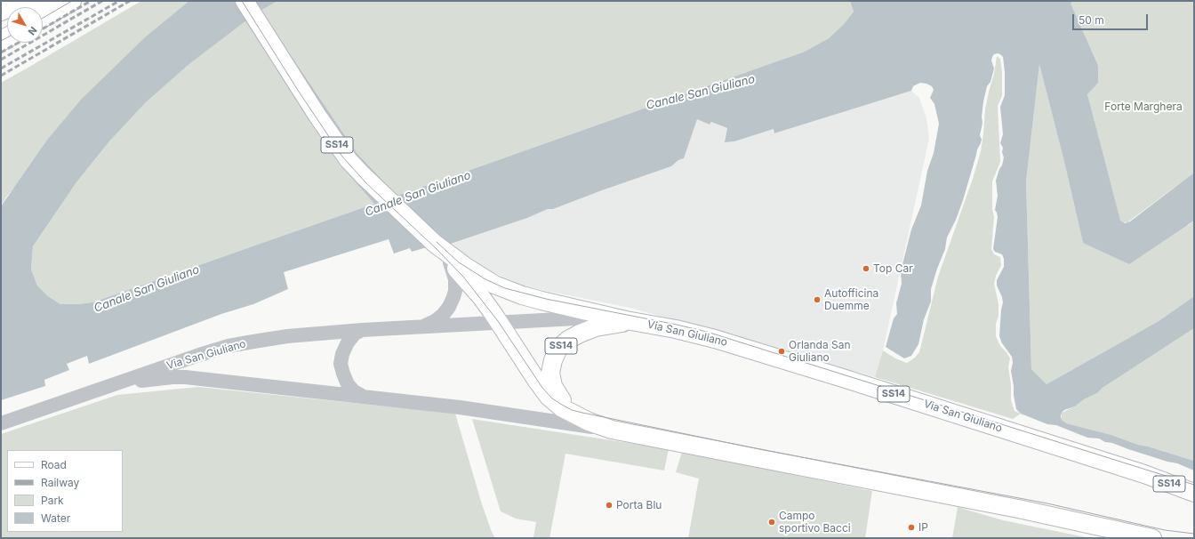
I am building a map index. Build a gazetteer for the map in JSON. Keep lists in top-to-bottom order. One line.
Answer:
{"streets":{"main road":["SS14","Via San Giuliano"]},"crossings":[["SS14","Via San Giuliano"]],"water":["Canale San Giuliano"],"parks":["Forte Marghera"],"places":["Top Car","Autofficina Duemme","Orlanda San Giuliano","Porta Blu","Campo sportivo Bacci","IP"],"legend":["Road","Railway","Park","Water"],"scale_bar":"50 m","north":"bottom right"}
